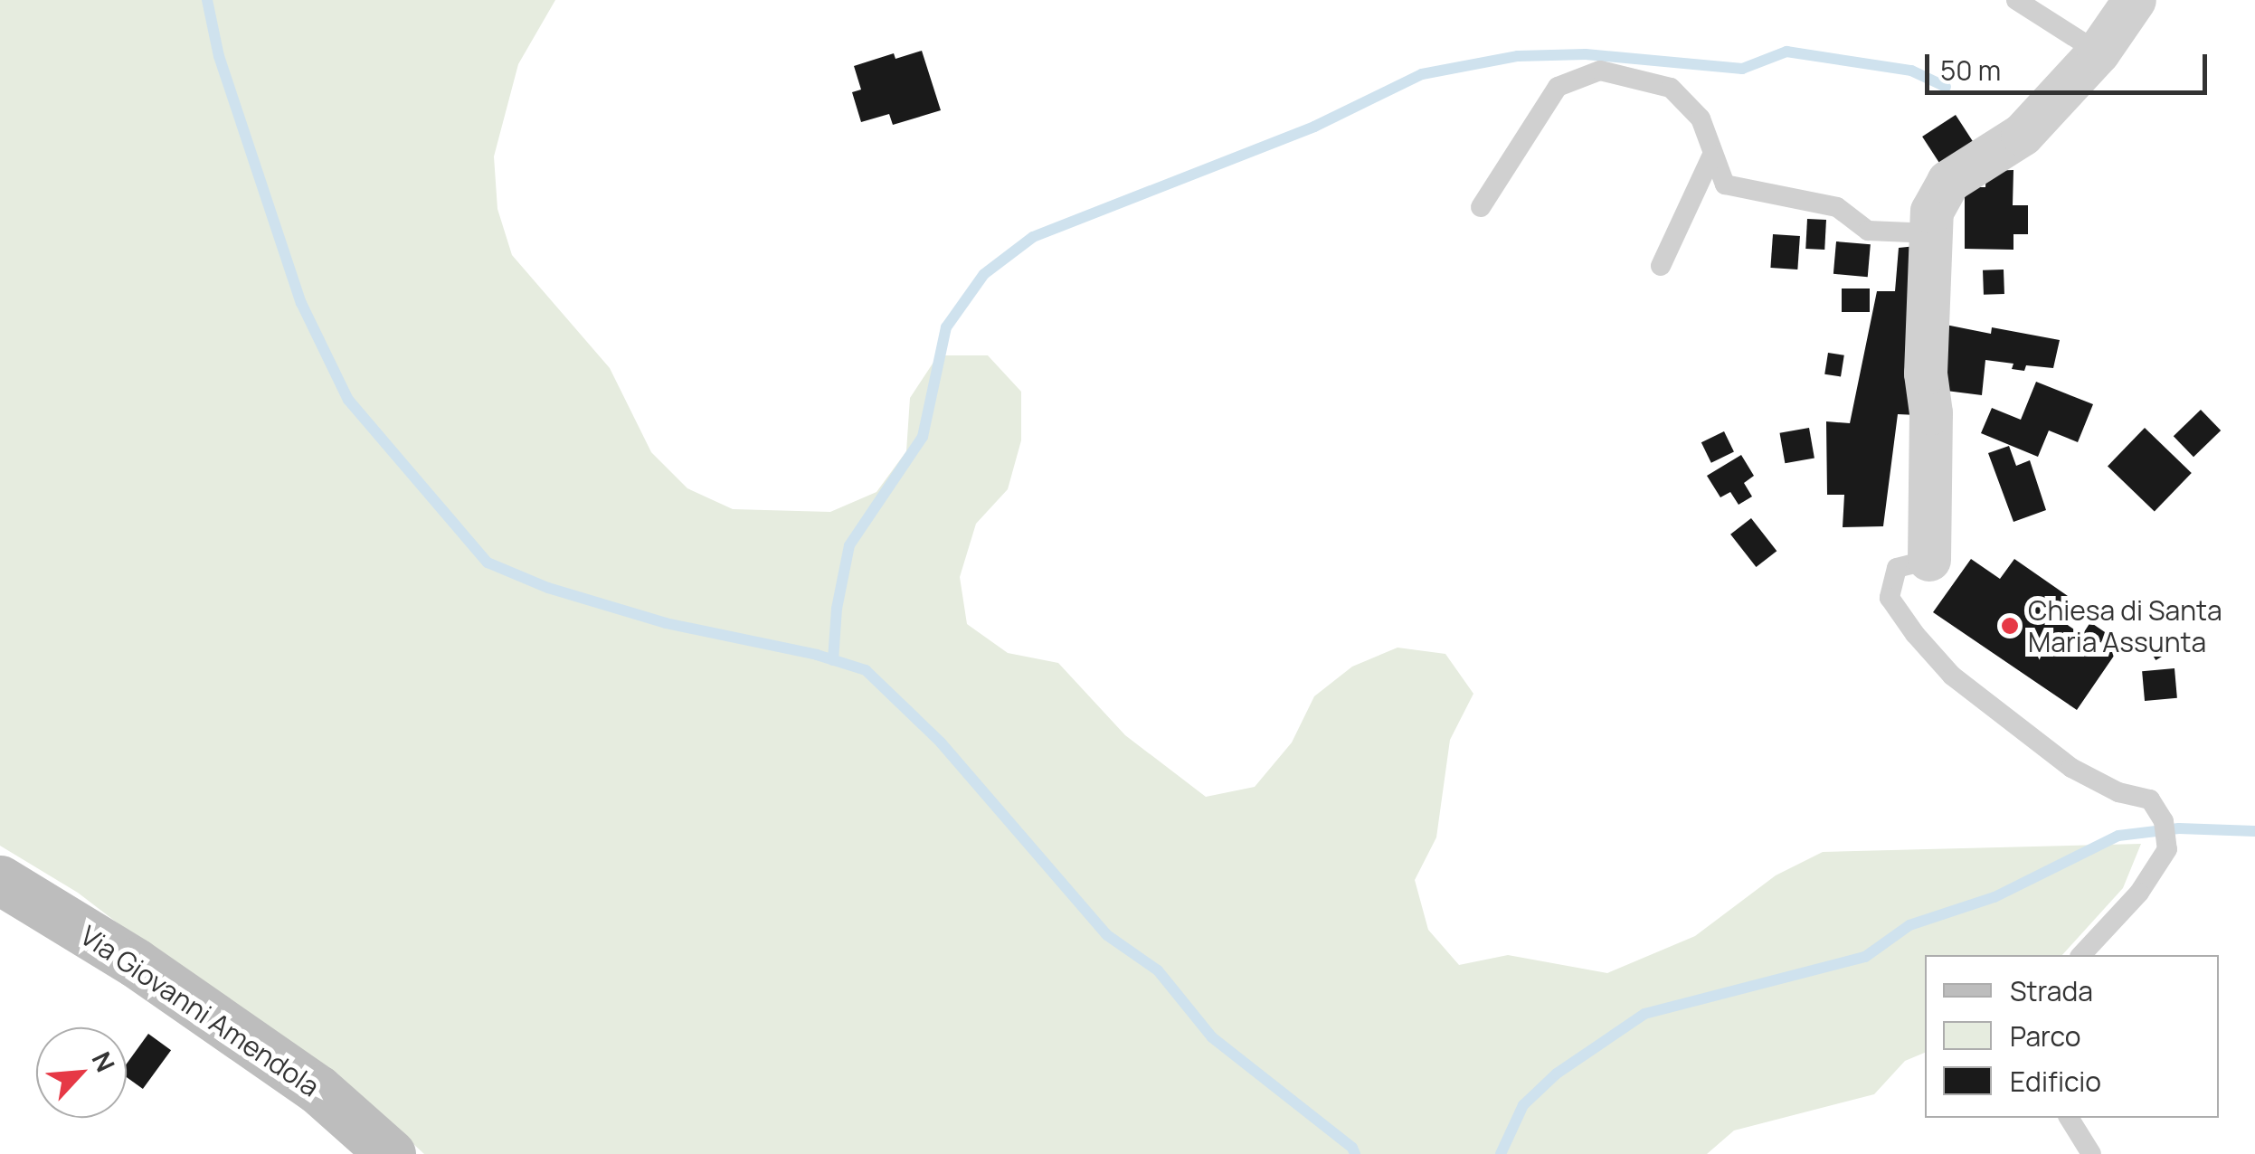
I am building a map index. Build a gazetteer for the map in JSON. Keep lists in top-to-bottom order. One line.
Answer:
{"streets":{"street":["Via Giovanni Amendola"]},"places":["Chiesa di Santa Maria Assunta"],"legend":["Strada","Parco","Edificio"],"scale_bar":"50 m","north":"top right"}
